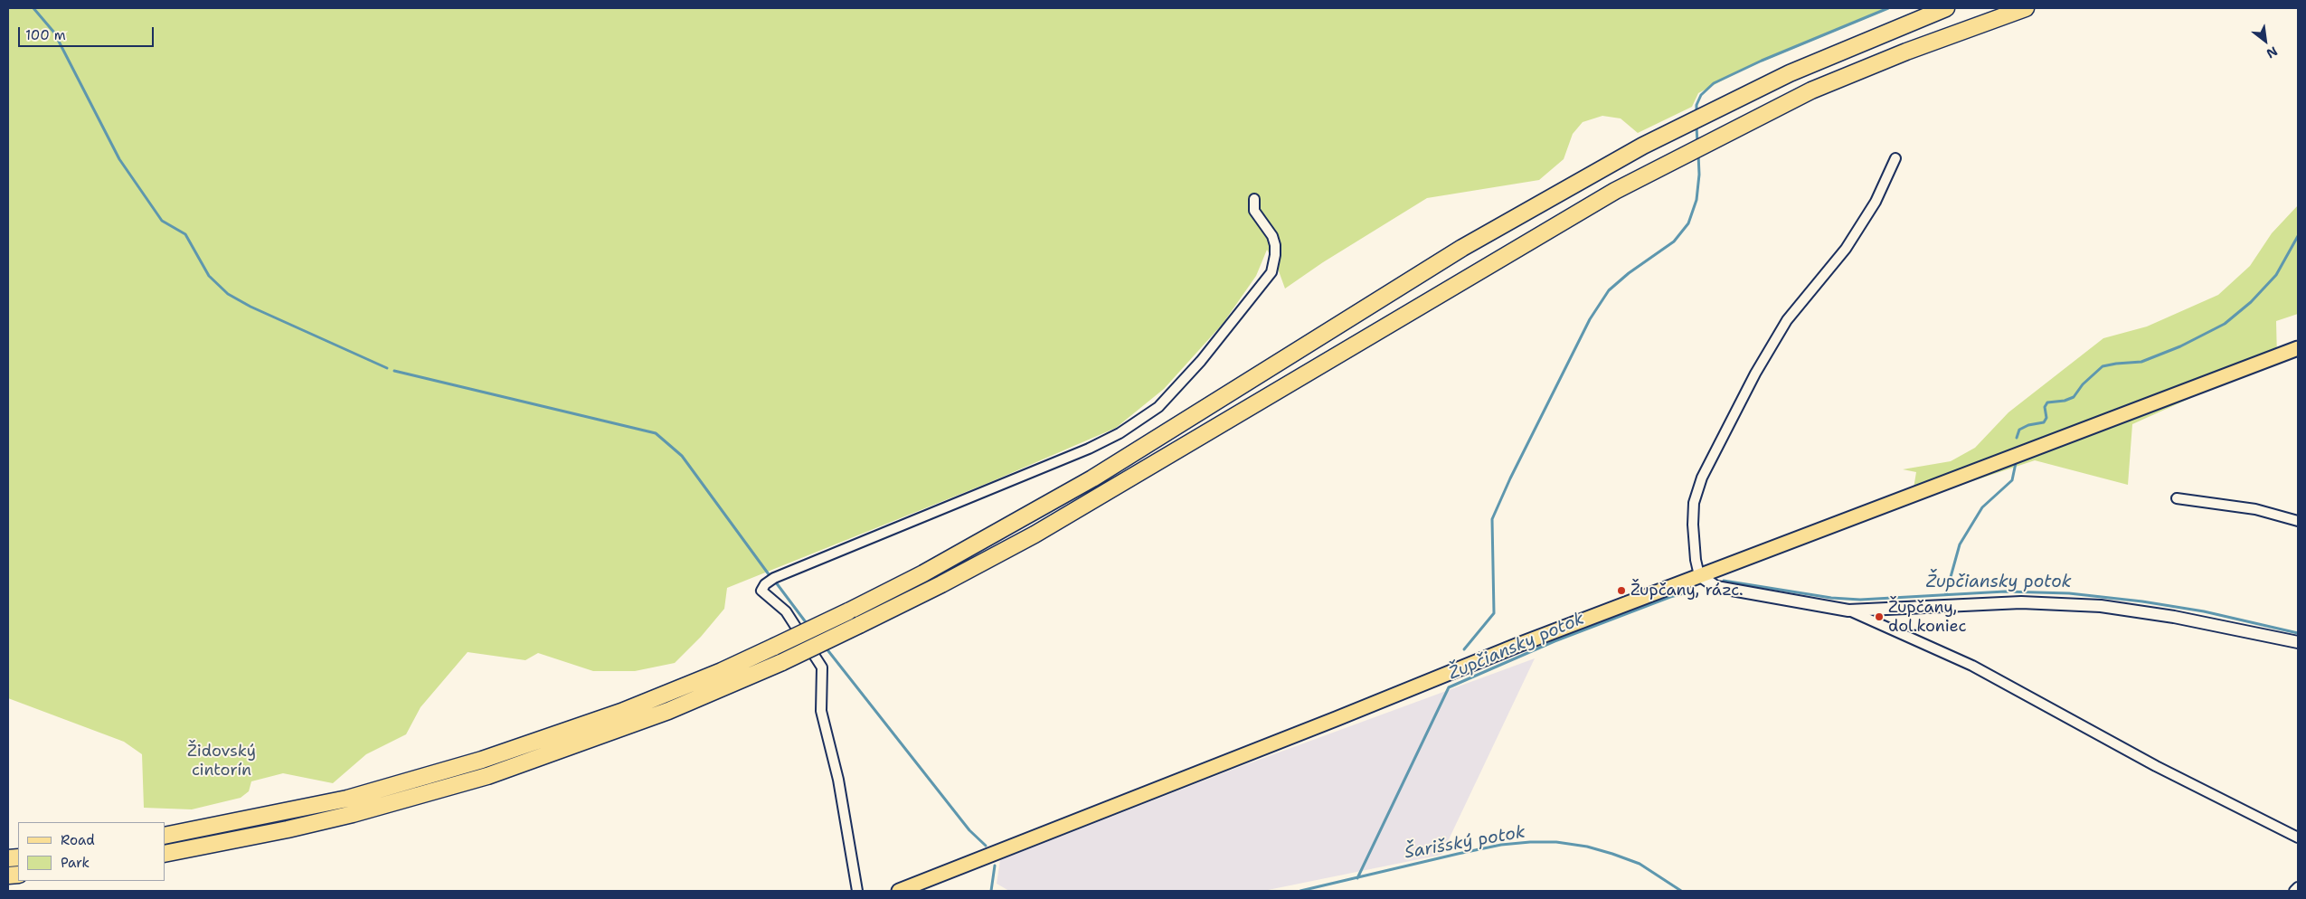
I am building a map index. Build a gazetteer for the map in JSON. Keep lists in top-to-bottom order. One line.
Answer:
{"water":["Župčiansky potok","Šarišský potok"],"parks":["Židovský cintorín"],"places":["Župčany, rázc.","Župčany, dol.koniec"],"legend":["Road","Park"],"scale_bar":"100 m","north":"bottom right"}
